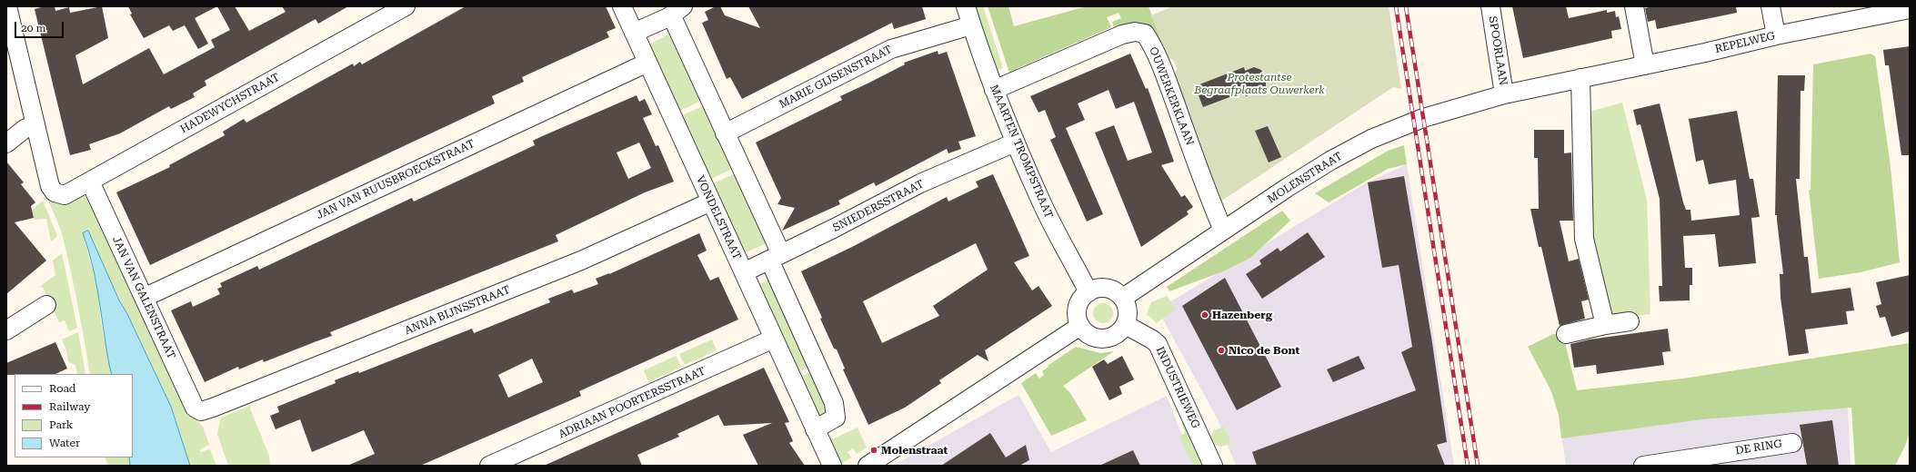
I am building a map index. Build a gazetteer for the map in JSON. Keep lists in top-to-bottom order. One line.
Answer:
{"streets":{"street":["REPELWEG","SPOORLAAN","MARIE GIJSENSTRAAT","OUWERKERKLAAN","HADEWYCHSTRAAT","MAARTEN TROMPSTRAAT","MOLENSTRAAT","JAN VAN RUUSBROECKSTRAAT","SNIEDERSSTRAAT","VONDELSTRAAT","JAN VAN GALENSTRAAT","ANNA BIJNSSTRAAT","INDUSTRIEWEG","ADRIAAN POORTERSSTRAAT","DE RING"]},"crossings":[["REPELWEG","SPOORLAAN"],["REPELWEG","MOLENSTRAAT"],["SPOORLAAN","MOLENSTRAAT"],["MARIE GIJSENSTRAAT","MAARTEN TROMPSTRAAT"],["OUWERKERKLAAN","MAARTEN TROMPSTRAAT"],["OUWERKERKLAAN","MOLENSTRAAT"],["HADEWYCHSTRAAT","JAN VAN GALENSTRAAT"],["MAARTEN TROMPSTRAAT","MOLENSTRAAT"],["MAARTEN TROMPSTRAAT","SNIEDERSSTRAAT"],["MAARTEN TROMPSTRAAT","INDUSTRIEWEG"],["MOLENSTRAAT","INDUSTRIEWEG"],["JAN VAN RUUSBROECKSTRAAT","VONDELSTRAAT"],["JAN VAN RUUSBROECKSTRAAT","JAN VAN GALENSTRAAT"],["SNIEDERSSTRAAT","VONDELSTRAAT"],["VONDELSTRAAT","ANNA BIJNSSTRAAT"],["VONDELSTRAAT","ADRIAAN POORTERSSTRAAT"],["JAN VAN GALENSTRAAT","ANNA BIJNSSTRAAT"]],"parks":["Protestantse Begraafplaats Ouwerkerk"],"places":["Hazenberg","Nico de Bont","Molenstraat"],"legend":["Road","Railway","Park","Water"],"scale_bar":"20 m"}
